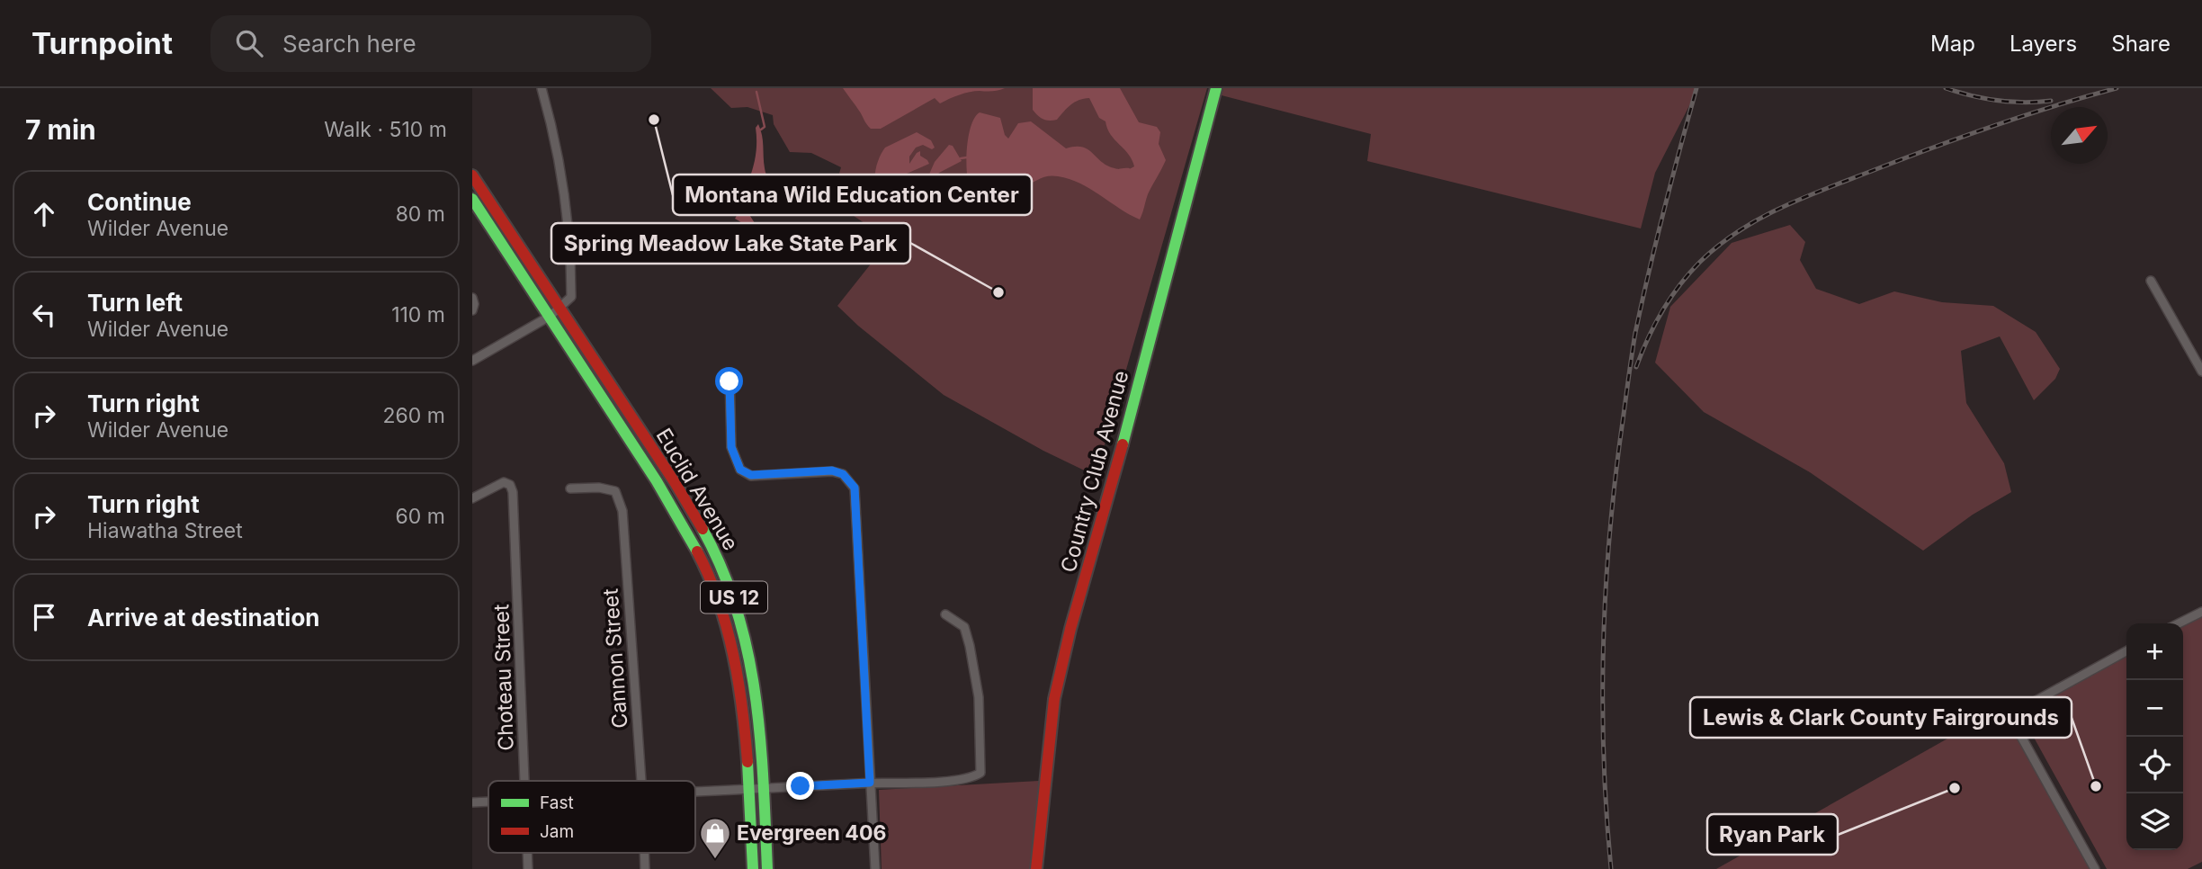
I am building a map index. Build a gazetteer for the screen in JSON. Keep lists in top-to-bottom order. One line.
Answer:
{"streets":{"main road":["Country Club Avenue","Euclid Avenue","US 12"],"street":["Cannon Street","Choteau Street"]},"places":{"other":["Montana Wild Education Center","Spring Meadow Lake State Park","Lewis & Clark County Fairgrounds","Ryan Park"],"shop":["Evergreen 406"]},"legend":["Fast","Jam"],"north":"top right","page":{"header":"Turnpoint","search":"Search here","nav":["Map","Layers","Share"],"heading":["7 min","Walk · 510 m"],"list":[["Continue","Wilder Avenue","80 m"],["Turn left","Wilder Avenue","110 m"],["Turn right","Wilder Avenue","260 m"],["Turn right","Hiawatha Street","60 m"],"Arrive at destination"],"map_buttons":["+","−"]}}
